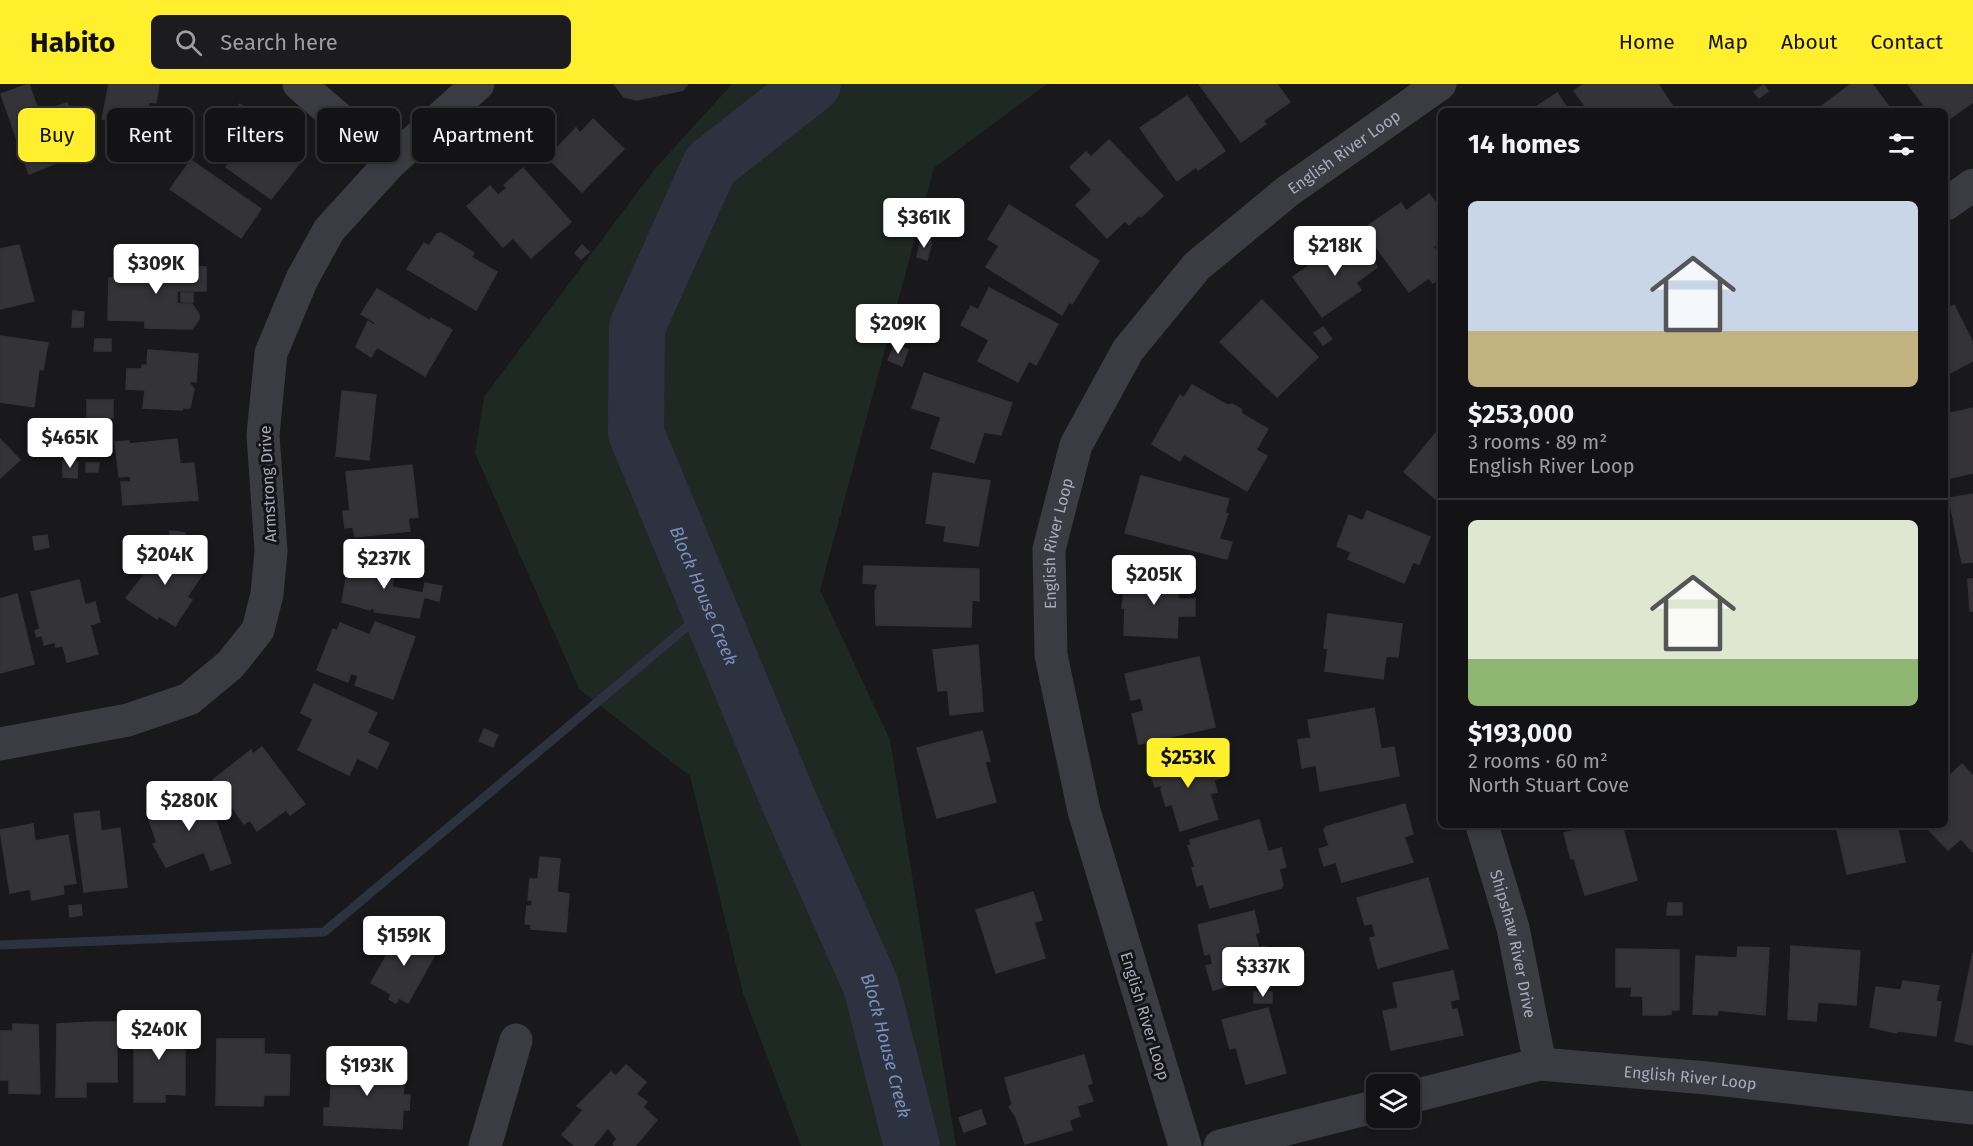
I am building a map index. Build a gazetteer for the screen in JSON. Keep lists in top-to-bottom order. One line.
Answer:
{"streets":{"street":["English River Loop","Armstrong Drive","Shipshaw River Drive"]},"crossings":[["English River Loop","Shipshaw River Drive"]],"water":["Block House Creek"],"page":{"header":"Habito","search":"Search here","nav":["Home","Map","About","Contact"],"chip":["Buy","Rent","Filters","New","Apartment"],"heading":"14 homes","list":[{"name":"$253,000","note":"3 rooms · 89 m² · English River Loop"},{"name":"$193,000","note":"2 rooms · 60 m² · North Stuart Cove"}],"price":["$361K","$218K","$309K","$209K","$465K","$204K","$237K","$205K","$253K","$280K","$159K","$337K","$240K","$193K"]}}
